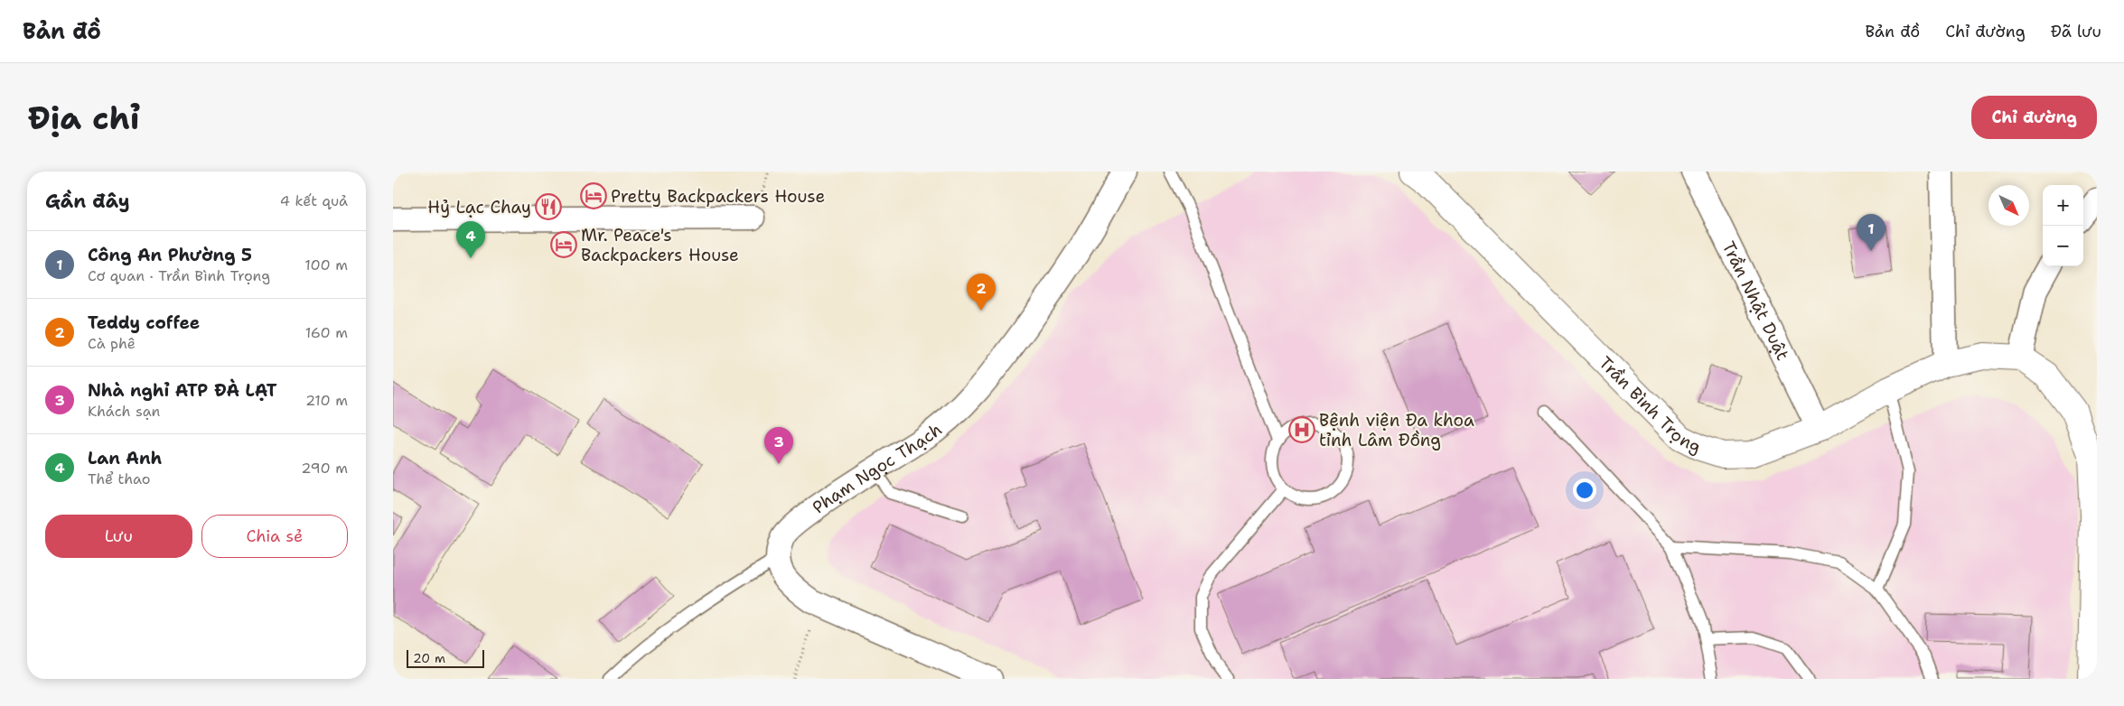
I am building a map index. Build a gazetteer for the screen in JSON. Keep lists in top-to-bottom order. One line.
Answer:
{"streets":{"street":["Trần Nhật Duật","Trần Bình Trọng","Phạm Ngọc Thạch"]},"crossings":[["Trần Nhật Duật","Trần Bình Trọng"]],"places":{"hotel":["Pretty Backpackers House","Mr. Peace's Backpackers House"],"restaurant":["Hỷ Lạc Chay"],"hospital":["Bệnh viện Đa khoa tỉnh Lâm Đồng"]},"scale_bar":"20 m","north":"bottom right","page":{"header":"Bản đồ","nav":["Bản đồ","Chỉ đường","Đã lưu"],"buttons":["Chỉ đường",["Lưu","Chia sẻ"]],"title":"Địa chỉ","heading":["Gần đây","4 kết quả"],"map_buttons":["+","−"],"pins":["1","4","2","3"],"list":[{"mark":"1","name":"Công An Phường 5","note":"Cơ quan · Trần Bình Trọng","value":"100 m"},{"mark":"2","name":"Teddy coffee","note":"Cà phê","value":"160 m"},{"mark":"3","name":"Nhà nghỉ ATP ĐÀ LẠT","note":"Khách sạn","value":"210 m"},{"mark":"4","name":"Lan Anh","note":"Thể thao","value":"290 m"}],"scale":"20 m"}}
